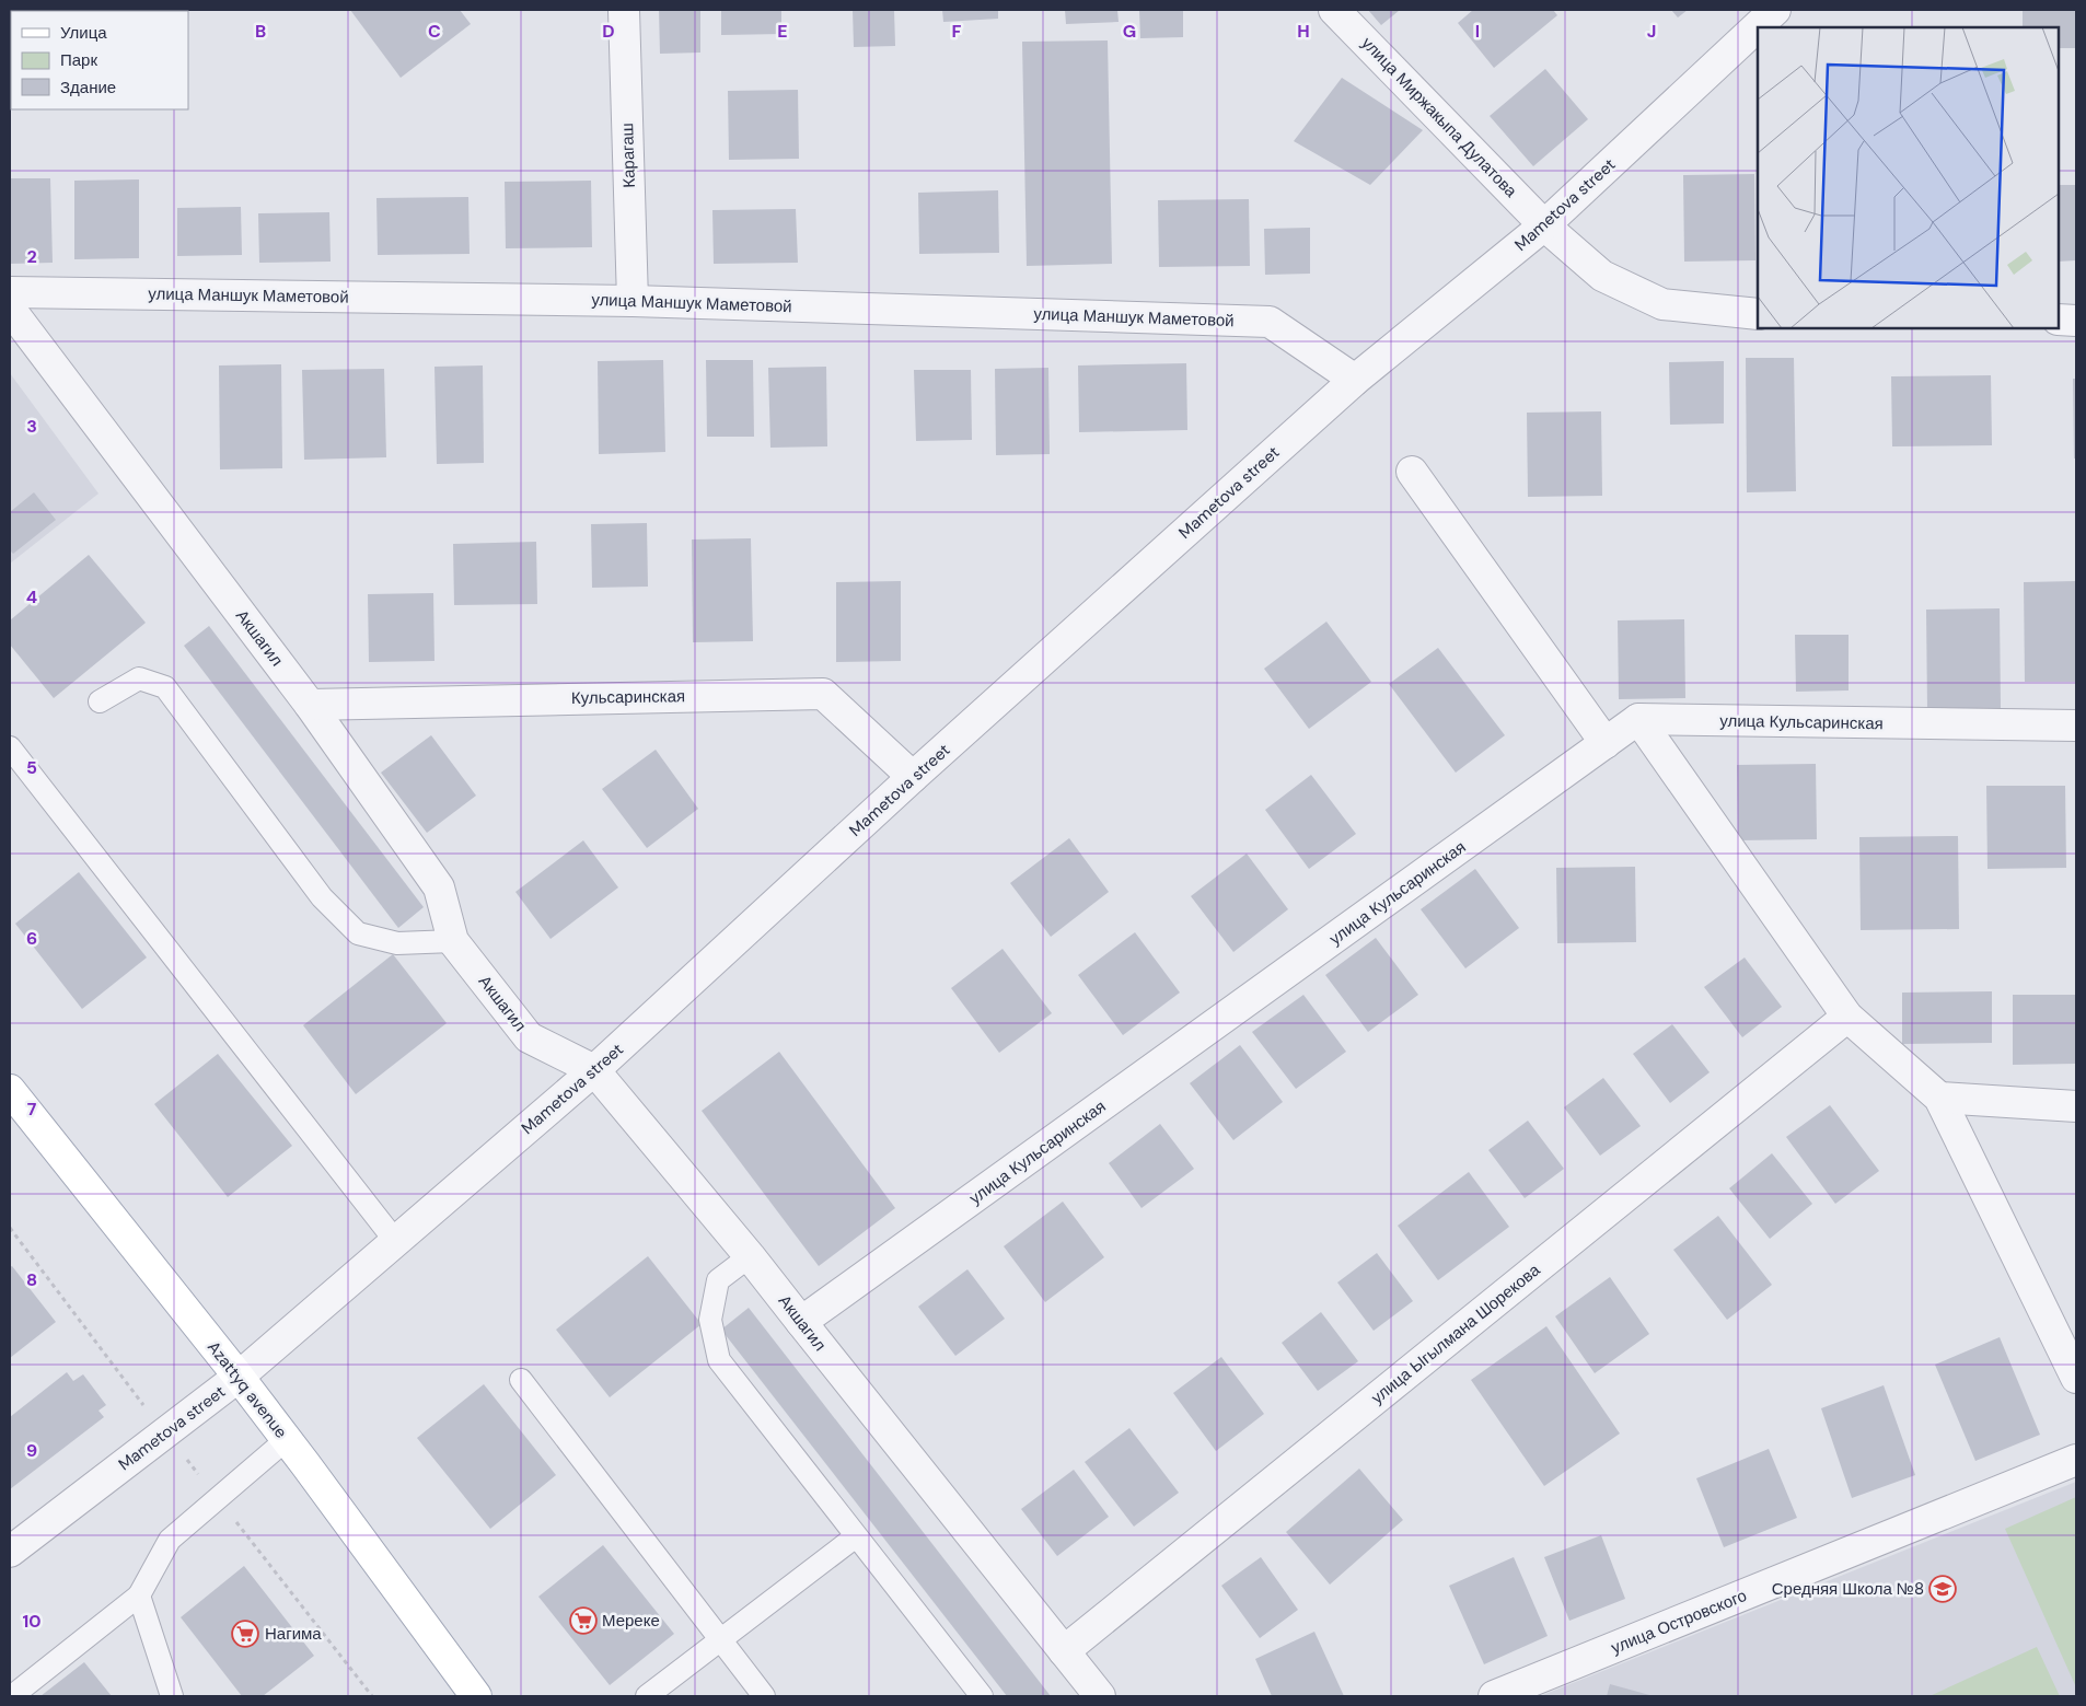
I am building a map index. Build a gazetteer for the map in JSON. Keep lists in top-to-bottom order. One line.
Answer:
{"streets":{"main road":["Azattyq avenue"],"street":["улица Миржакыпа Дулатова","Карагаш","Mametova street","улица Маншук Маметовой","Акшагил","Кульсаринская","улица Кульсаринская","улица Ыгылмана Шорекова","улица Островского"]},"crossings":[["улица Миржакыпа Дулатова","Mametova street"],["Карагаш","улица Маншук Маметовой"],["Mametova street","улица Маншук Маметовой"],["Mametova street","Акшагил"],["Mametova street","Кульсаринская"],["Mametova street","Azattyq avenue"],["Акшагил","Кульсаринская"],["Акшагил","улица Кульсаринская"],["Акшагил","улица Ыгылмана Шорекова"]],"places":{"school or university":["Средняя Школа №8"],"supermarket":["Мереке","Нагима"]},"legend":["Улица","Парк","Здание"],"grid":{"columns":["B","C","D","E","F","G","H","I","J"],"rows":["2","3","4","5","6","7","8","9","10"]}}
